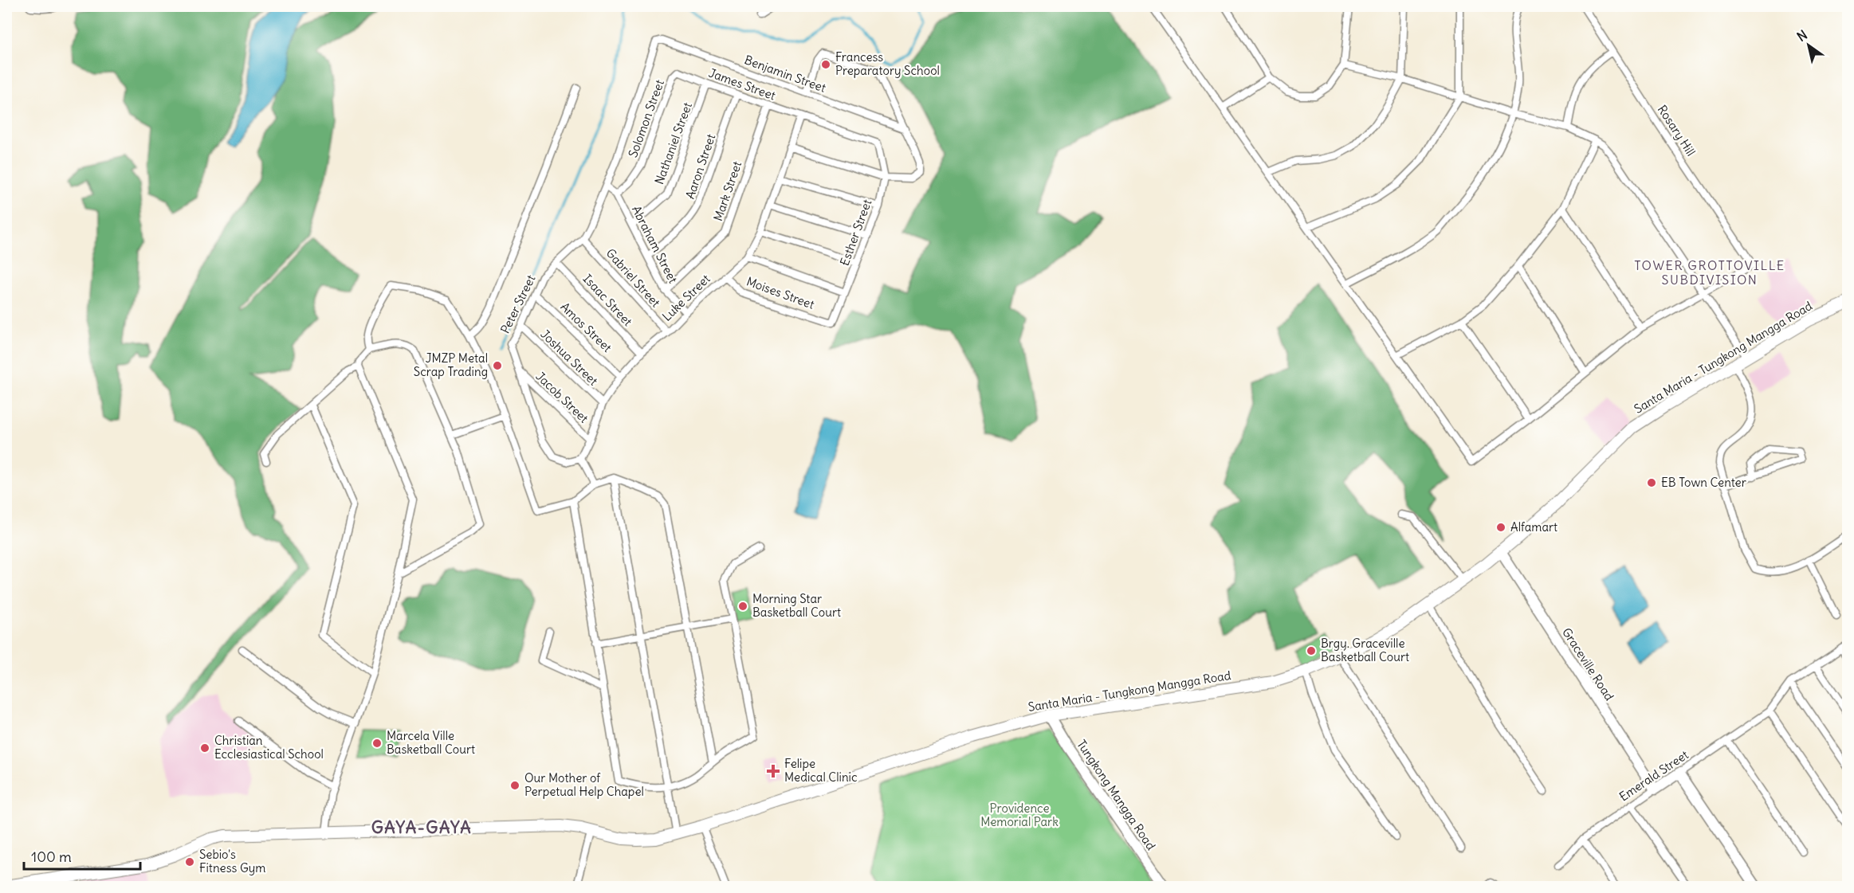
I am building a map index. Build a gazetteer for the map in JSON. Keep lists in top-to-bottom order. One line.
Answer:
{"streets":{"main road":["Santa Maria - Tungkong Mangga Road"],"street":["Benjamin Street","James Street","Solomon Street","Rosary Hill","Nathaniel Street","Aaron Street","Mark Street","Esther Street","Abraham Street","Gabriel Street","Moises Street","Luke Street","Isaac Street","Peter Street","Amos Street","Joshua Street","Jacob Street","Graceville Road","Emerald Street","Tungkong Mangga Road"]},"crossings":[["Benjamin Street","Peter Street"],["James Street","Solomon Street"],["James Street","Nathaniel Street"],["James Street","Aaron Street"],["James Street","Mark Street"],["James Street","Esther Street"],["James Street","Luke Street"],["Solomon Street","Abraham Street"],["Nathaniel Street","Abraham Street"],["Aaron Street","Abraham Street"],["Mark Street","Abraham Street"],["Esther Street","Moises Street"],["Esther Street","Luke Street"],["Abraham Street","Luke Street"],["Abraham Street","Peter Street"],["Gabriel Street","Luke Street"],["Gabriel Street","Peter Street"],["Moises Street","Luke Street"],["Luke Street","Isaac Street"],["Luke Street","Peter Street"],["Luke Street","Amos Street"],["Luke Street","Joshua Street"],["Luke Street","Jacob Street"],["Isaac Street","Peter Street"],["Peter Street","Amos Street"],["Peter Street","Joshua Street"],["Peter Street","Jacob Street"],["Santa Maria - Tungkong Mangga Road","Graceville Road"],["Santa Maria - Tungkong Mangga Road","Tungkong Mangga Road"],["Graceville Road","Emerald Street"]],"districts":["TOWER GROTTOVILLE SUBDIVISION","GAYA-GAYA"],"parks":["Providence Memorial Park"],"places":{"other":["Francess Preparatory School","JMZP Metal Scrap Trading","EB Town Center","Alfamart","Morning Star Basketball Court","Brgy. Graceville Basketball Court","Marcela Ville Basketball Court","Christian Ecclesiastical School","Our Mother of Perpetual Help Chapel","Sebio's Fitness Gym"],"health":["Felipe Medical Clinic"]},"scale_bar":"100 m","north":"top left"}
